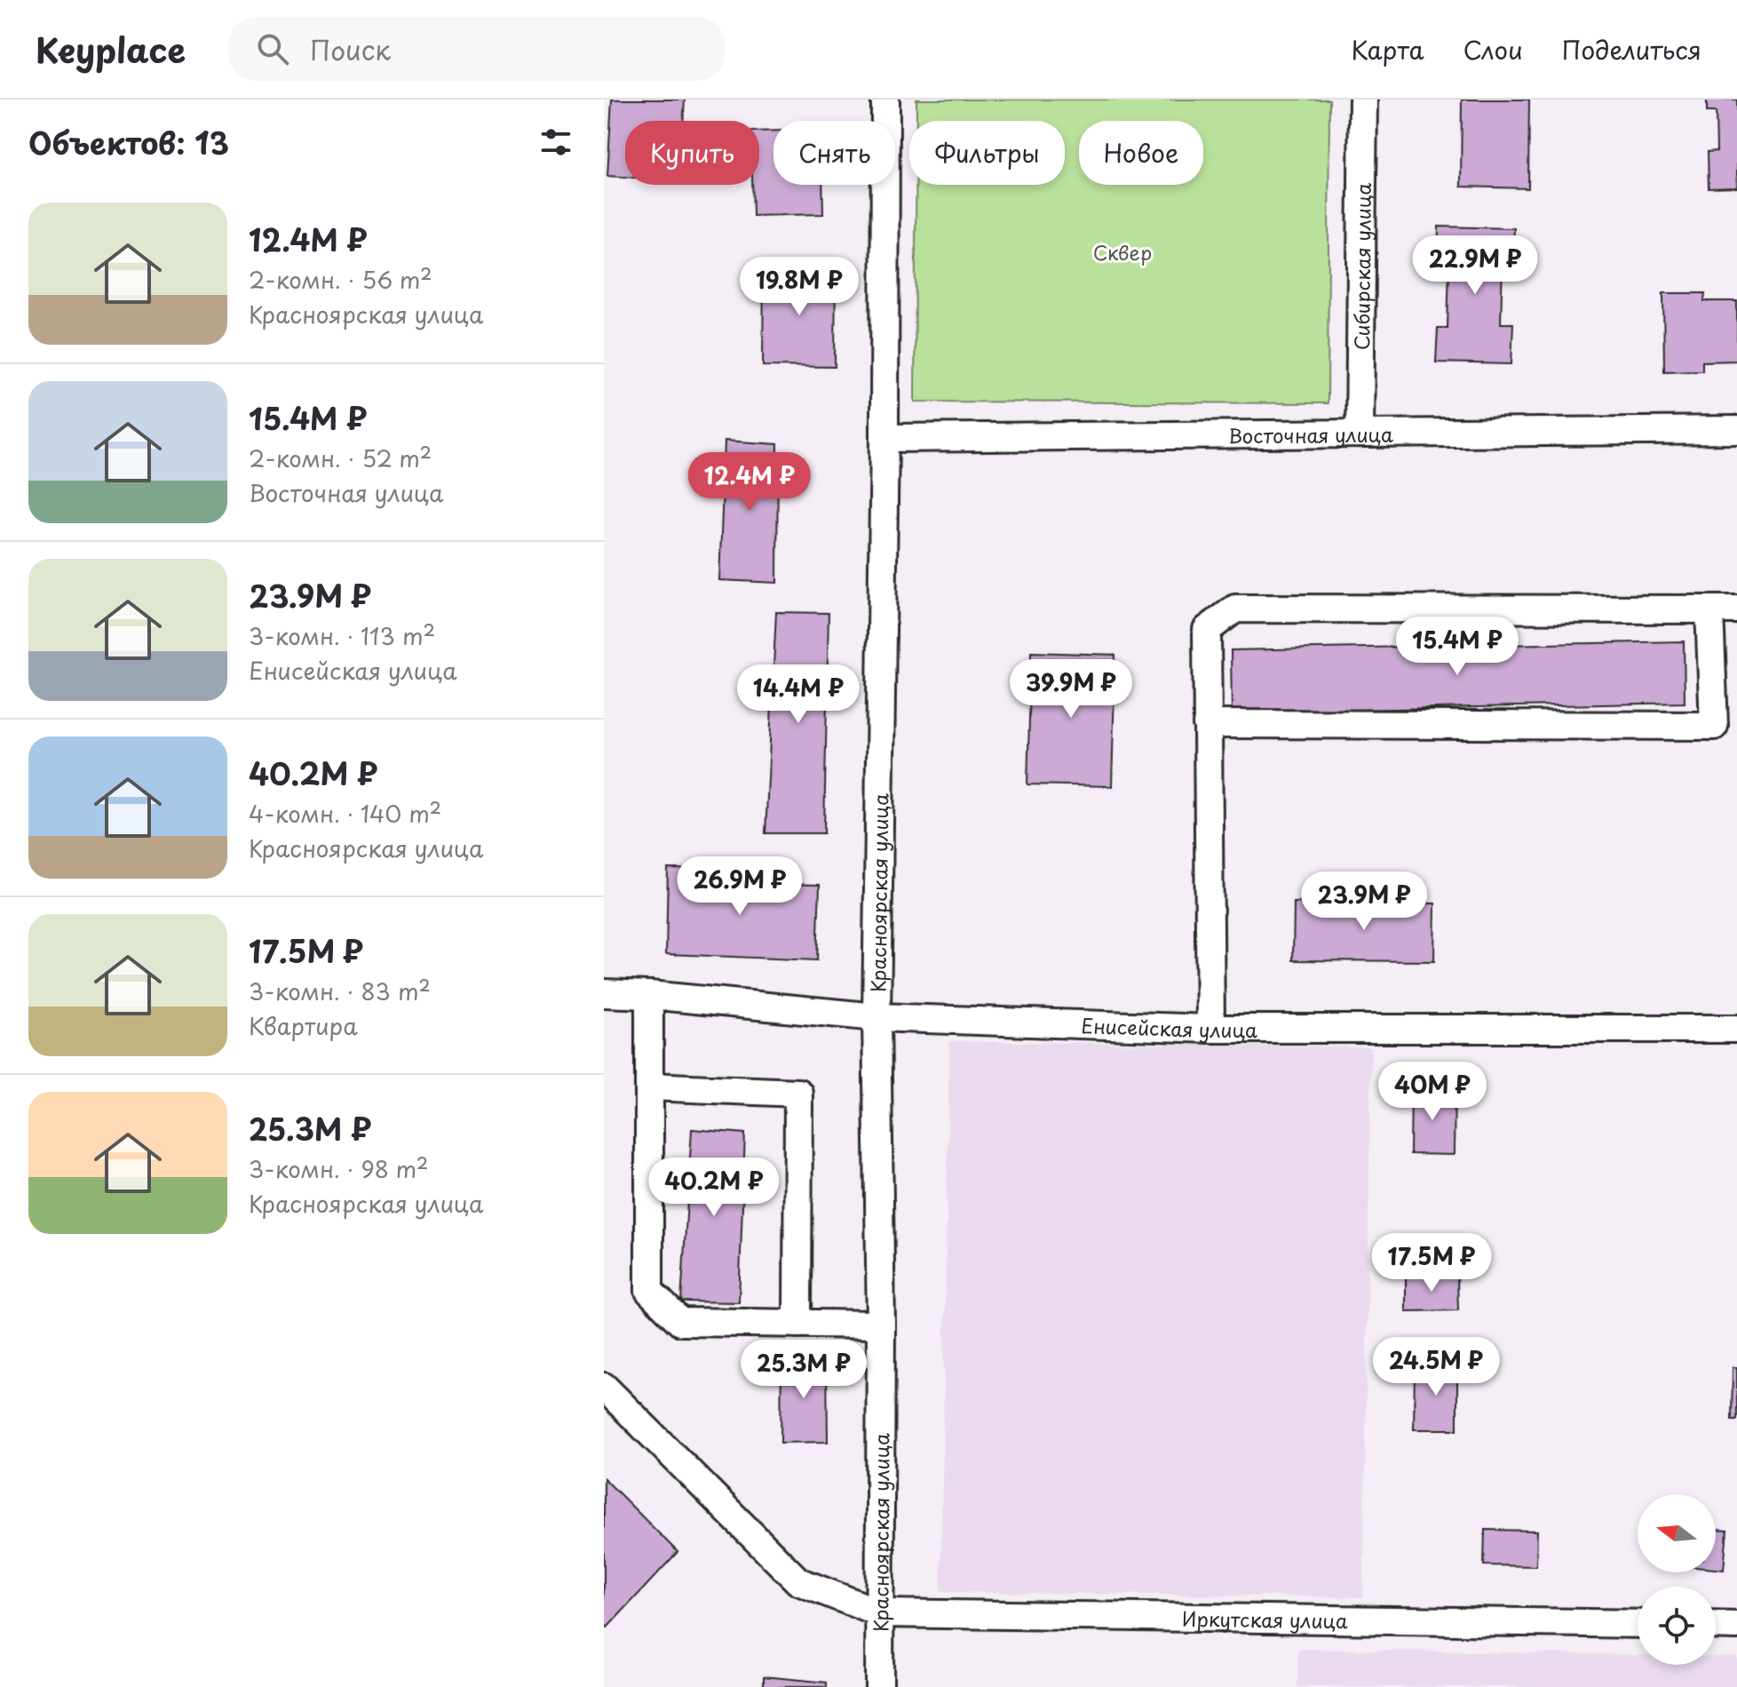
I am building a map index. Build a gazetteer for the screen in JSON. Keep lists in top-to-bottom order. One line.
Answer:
{"streets":{"street":["Сибирская улица","Восточная улица","Красноярская улица","Енисейская улица","Иркутская улица"]},"crossings":[["Сибирская улица","Восточная улица"],["Восточная улица","Красноярская улица"],["Красноярская улица","Енисейская улица"],["Красноярская улица","Иркутская улица"]],"parks":["Сквер"],"north":"left","page":{"header":"Keyplace","search":"Поиск","nav":["Карта","Слои","Поделиться"],"heading":"Объектов: 13","chip":["Купить","Снять","Фильтры","Новое"],"list":[{"name":"12.4M ₽","note":"2-комн. · 56 m² · Красноярская улица"},{"name":"15.4M ₽","note":"2-комн. · 52 m² · Восточная улица"},{"name":"23.9M ₽","note":"3-комн. · 113 m² · Енисейская улица"},{"name":"40.2M ₽","note":"4-комн. · 140 m² · Красноярская улица"},{"name":"17.5M ₽","note":"3-комн. · 83 m² · Квартира"},{"name":"25.3M ₽","note":"3-комн. · 98 m² · Красноярская улица"}],"price":["22.9M ₽","19.8M ₽","12.4M ₽","15.4M ₽","39.9M ₽","14.4M ₽","26.9M ₽","23.9M ₽","40M ₽","40.2M ₽","17.5M ₽","24.5M ₽","25.3M ₽"]}}
